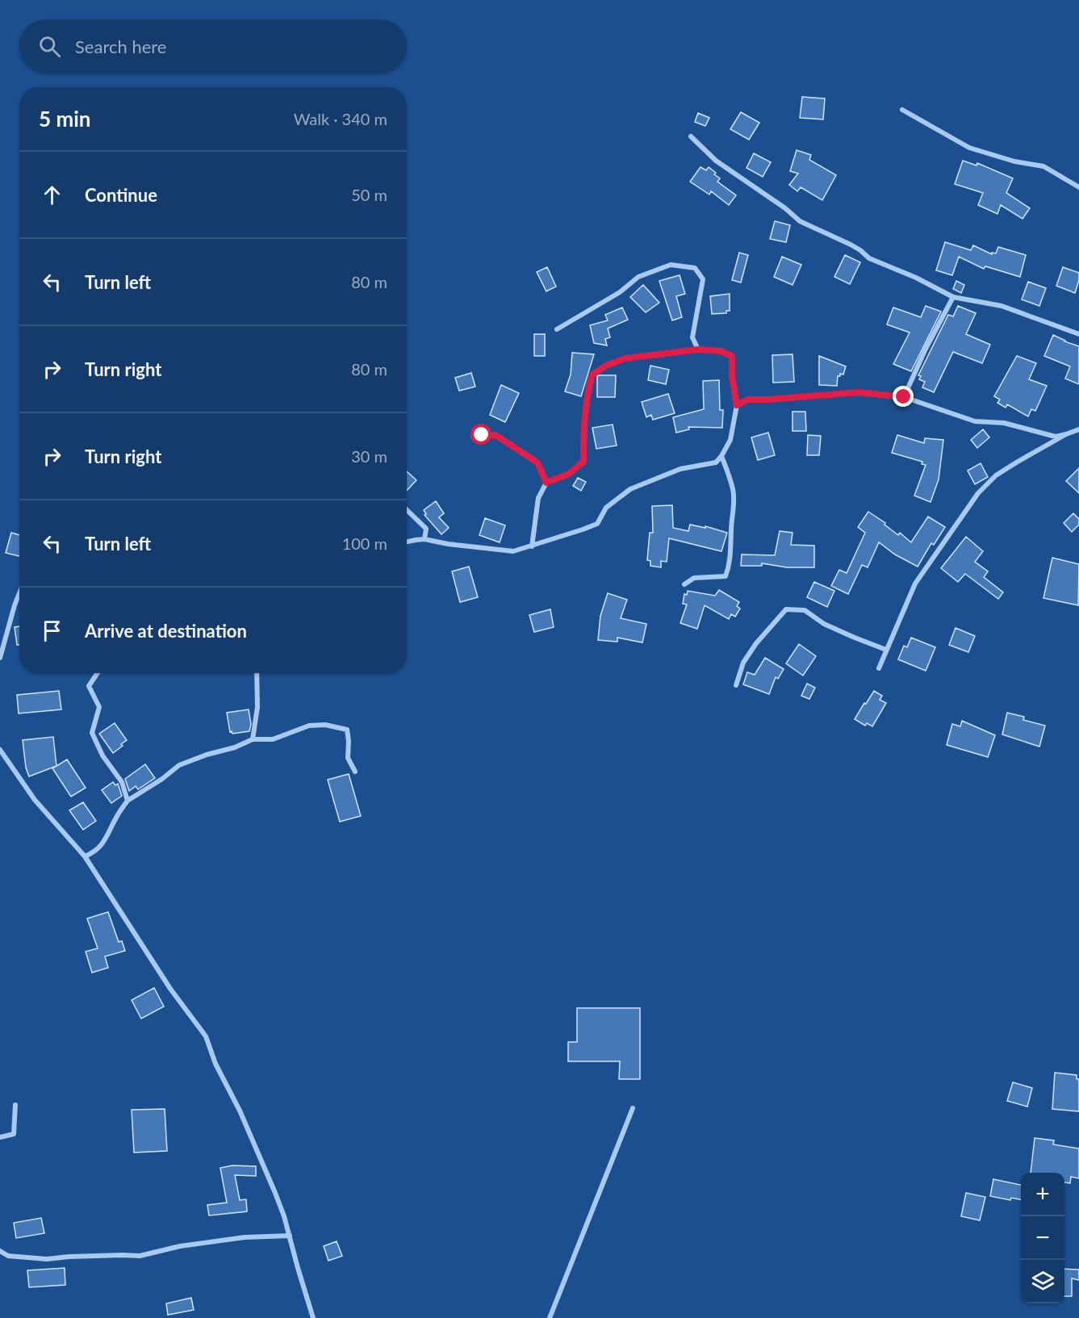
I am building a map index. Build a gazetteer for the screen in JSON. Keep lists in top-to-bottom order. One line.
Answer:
{"page":{"search":"Search here","heading":["5 min","Walk · 340 m"],"list":[["Continue","50 m"],["Turn left","80 m"],["Turn right","80 m"],["Turn right","30 m"],["Turn left","100 m"],"Arrive at destination"],"map_buttons":["+","−"]}}
